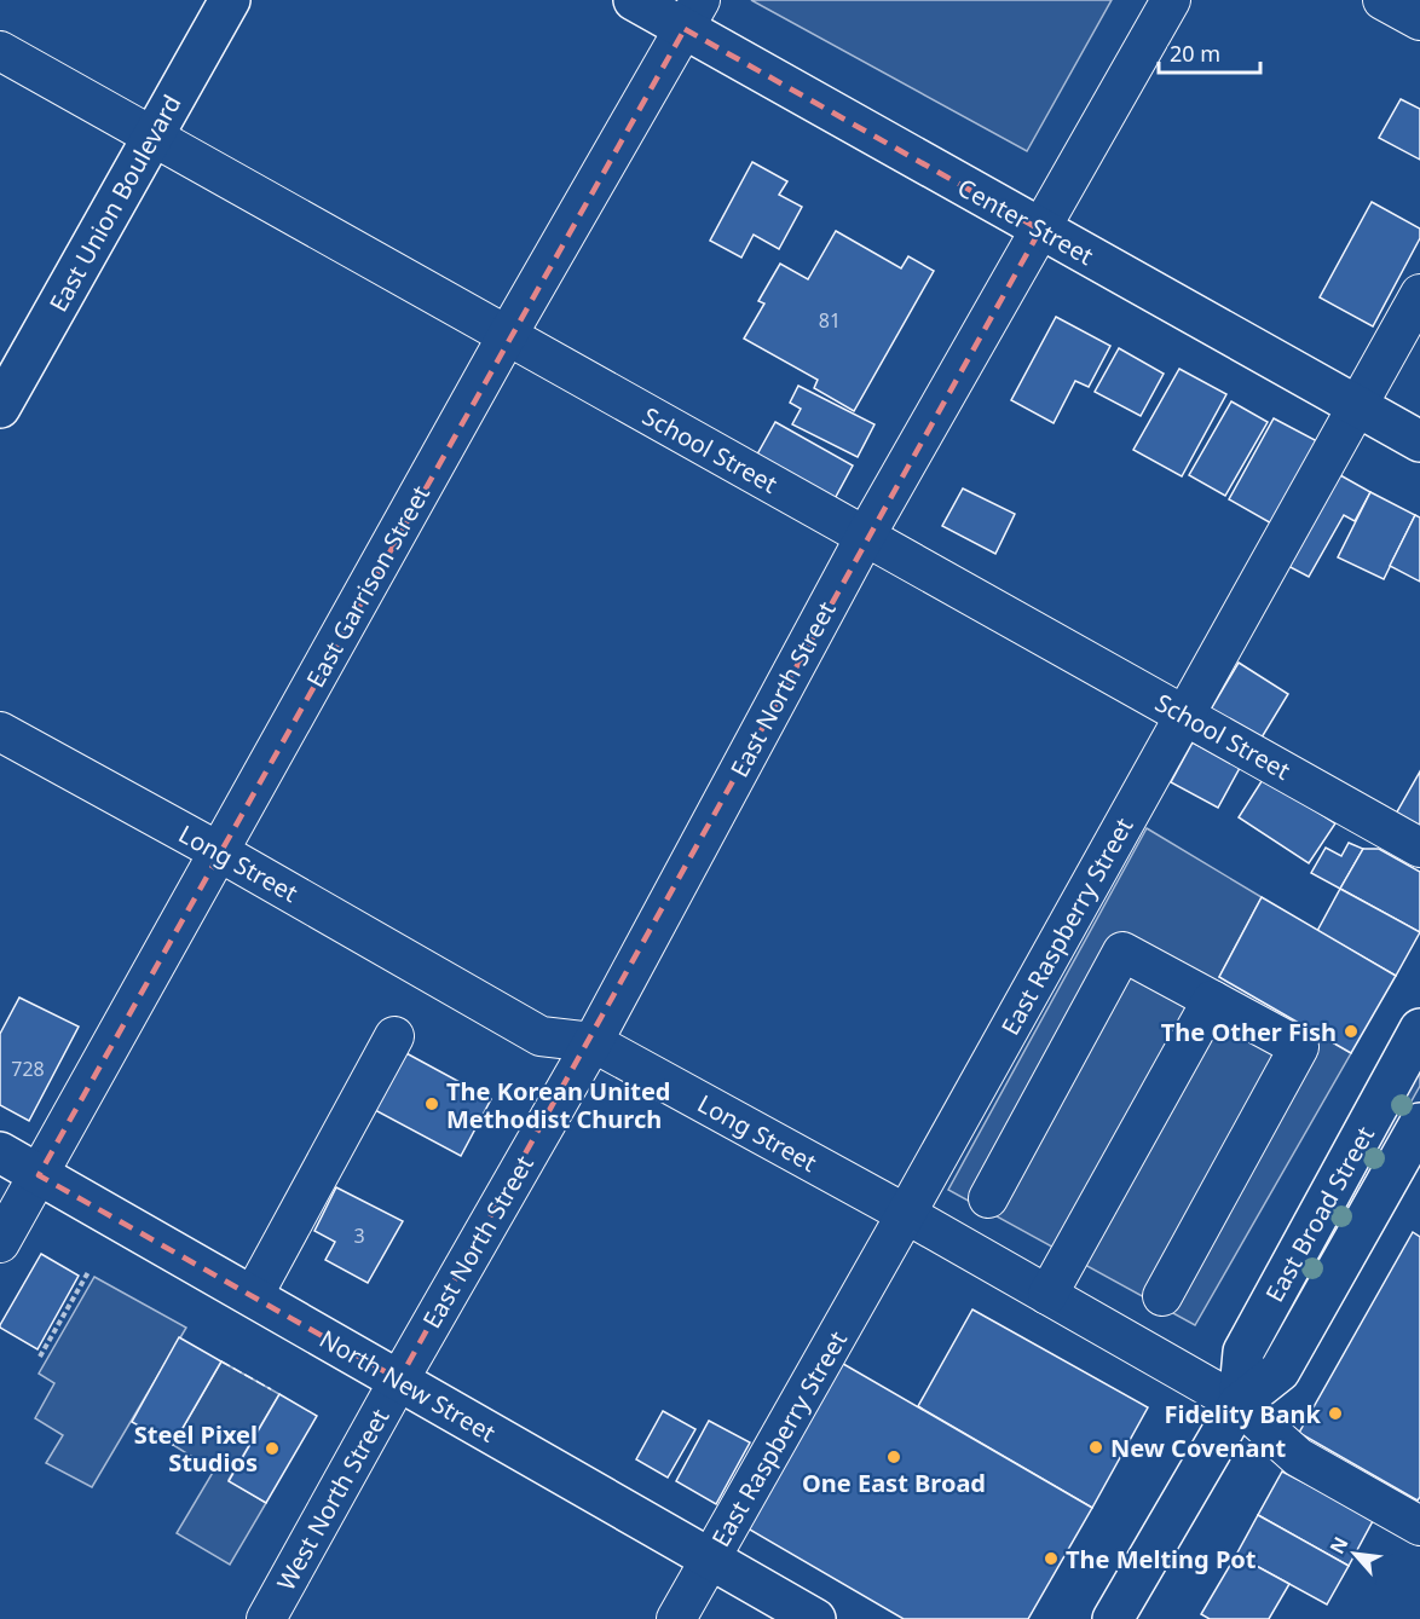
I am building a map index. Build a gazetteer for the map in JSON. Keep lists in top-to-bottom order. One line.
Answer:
{"streets":{"main road":["East Union Boulevard","Center Street","East Broad Street","North New Street"],"street":["School Street","East Garrison Street","East North Street","Long Street","East Raspberry Street","West North Street"]},"crossings":[["East Union Boulevard","School Street"],["Center Street","East Garrison Street"],["Center Street","East North Street"],["Center Street","East Raspberry Street"],["School Street","East Garrison Street"],["School Street","East North Street"],["School Street","East Raspberry Street"],["East Garrison Street","Long Street"],["East Garrison Street","North New Street"],["East North Street","Long Street"],["East North Street","North New Street"],["East North Street","West North Street"],["Long Street","East Raspberry Street"],["Long Street","East Broad Street"],["East Raspberry Street","North New Street"],["North New Street","West North Street"]],"places":["The Other Fish","The Korean United Methodist Church","Fidelity Bank","New Covenant","Steel Pixel Studios","One East Broad","The Melting Pot"],"house_numbers":["81","728","3"],"scale_bar":"20 m","north":"top left"}
